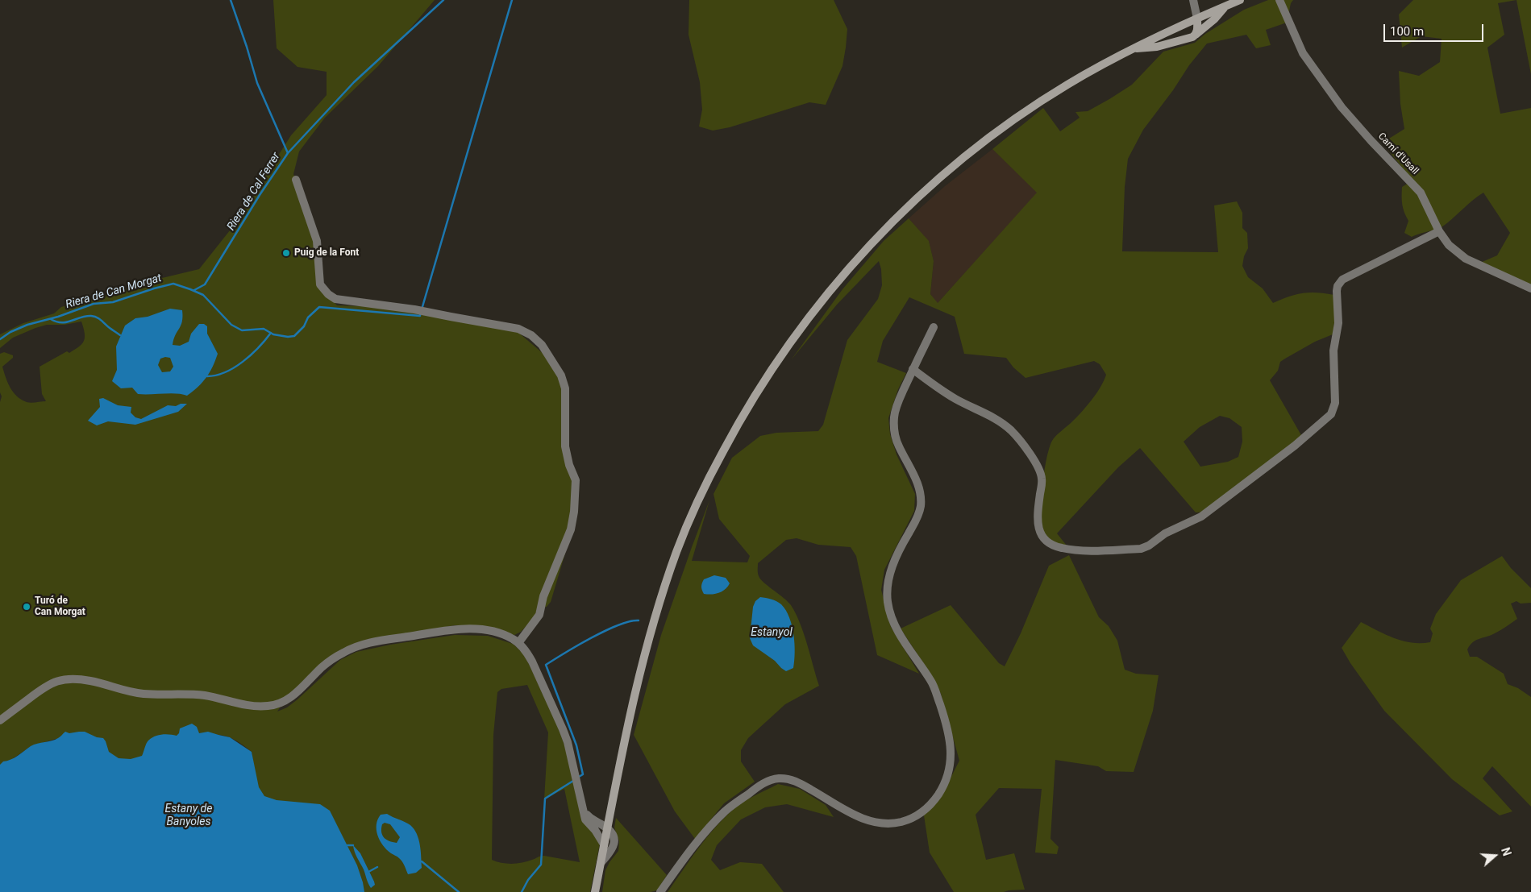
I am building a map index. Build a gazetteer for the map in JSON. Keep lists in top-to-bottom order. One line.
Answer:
{"streets":{"street":["Camí d'Usall"]},"water":["Riera de Cal Ferrer","Riera de Can Morgat","Estanyol","Estany de Banyoles"],"places":["Puig de la Font","Turó de Can Morgat"],"scale_bar":"100 m","north":"right"}
